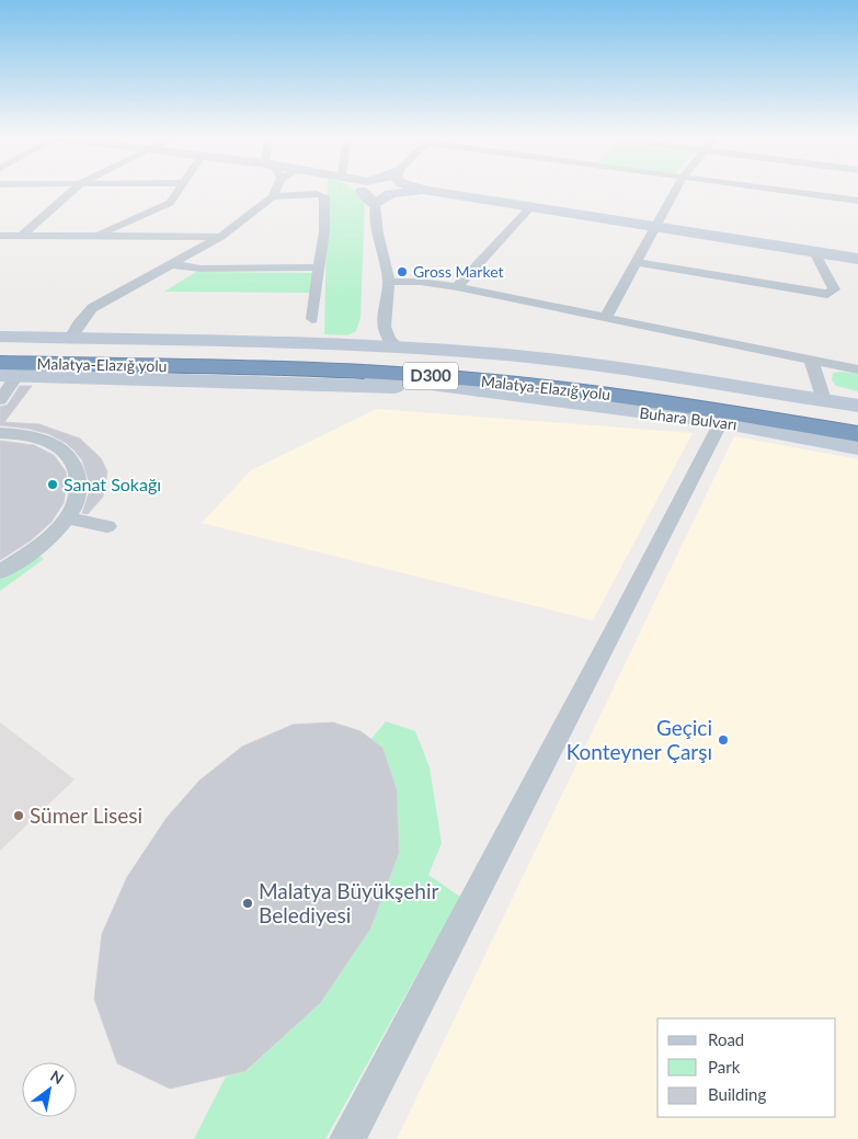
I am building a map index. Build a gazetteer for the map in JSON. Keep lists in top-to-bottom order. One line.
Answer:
{"streets":{"highway":["Malatya-Elazığ yolu","D300"],"main road":["Buhara Bulvarı"]},"places":["Gross Market","Sanat Sokağı","Geçici Konteyner Çarşı","Sümer Lisesi","Malatya Büyükşehir Belediyesi"],"legend":["Road","Park","Building"],"north":"top right"}
